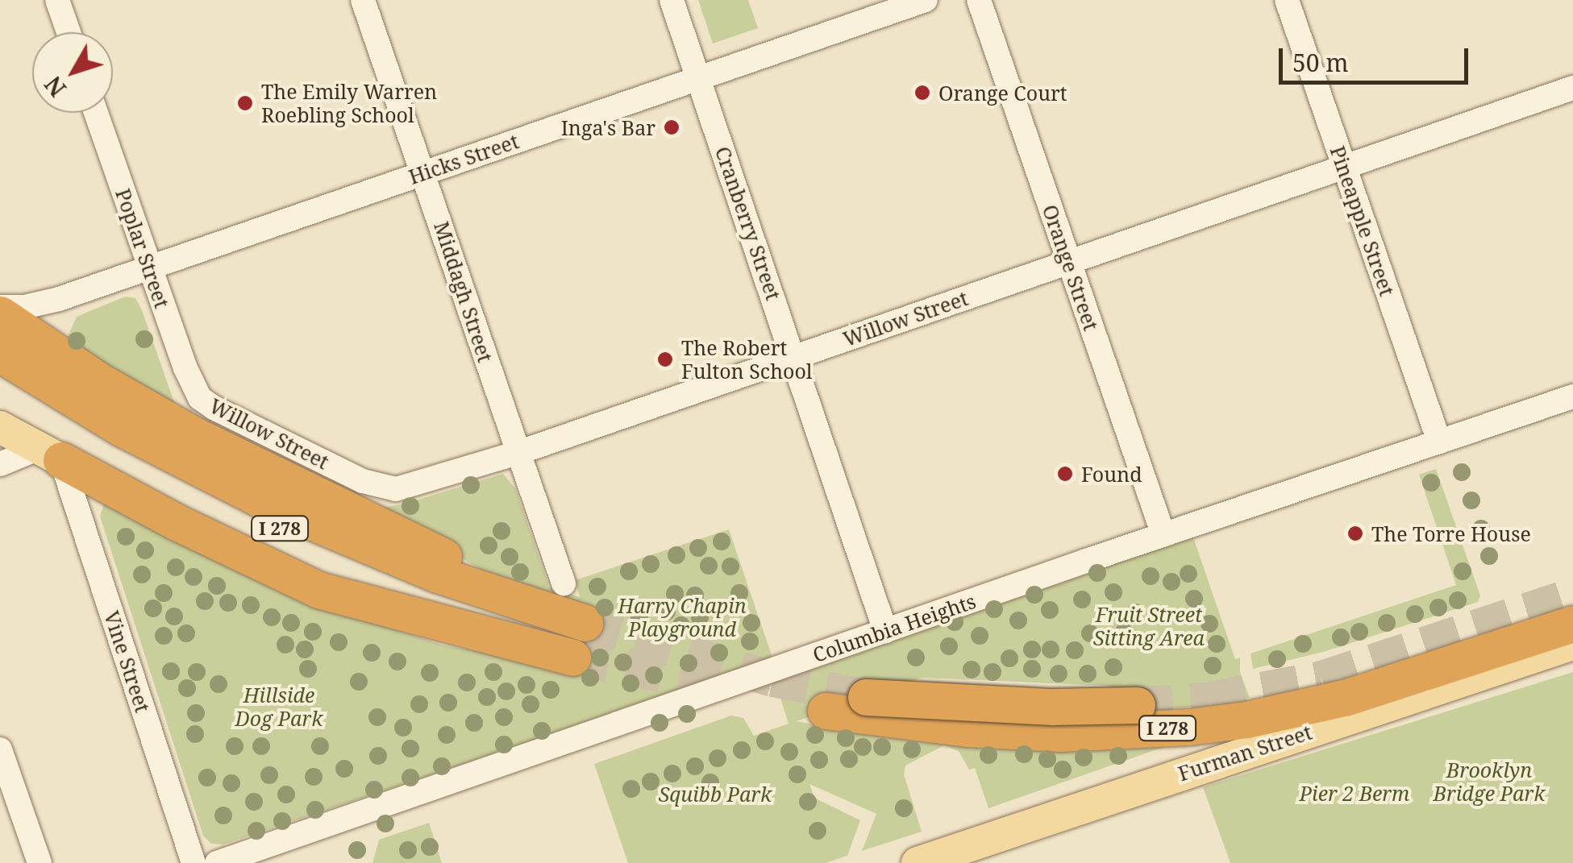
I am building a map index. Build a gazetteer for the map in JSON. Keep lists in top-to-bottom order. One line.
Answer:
{"streets":{"highway":["I 278"],"main road":["Furman Street"],"street":["Hicks Street","Pineapple Street","Cranberry Street","Poplar Street","Orange Street","Middagh Street","Willow Street","Columbia Heights","Vine Street"]},"crossings":[["Hicks Street","Cranberry Street"],["Hicks Street","Poplar Street"],["Hicks Street","Middagh Street"],["Pineapple Street","Willow Street"],["Pineapple Street","Columbia Heights"],["Cranberry Street","Willow Street"],["Cranberry Street","Columbia Heights"],["Poplar Street","Willow Street"],["Orange Street","Willow Street"],["Orange Street","Columbia Heights"],["Middagh Street","Willow Street"]],"parks":["Harry Chapin Playground","Fruit Street Sitting Area","Hillside Dog Park","Brooklyn Bridge Park","Pier 2 Berm","Squibb Park"],"places":["Orange Court","The Emily Warren Roebling School","Inga's Bar","The Robert Fulton School","Found","The Torre House"],"scale_bar":"50 m","north":"bottom left"}
